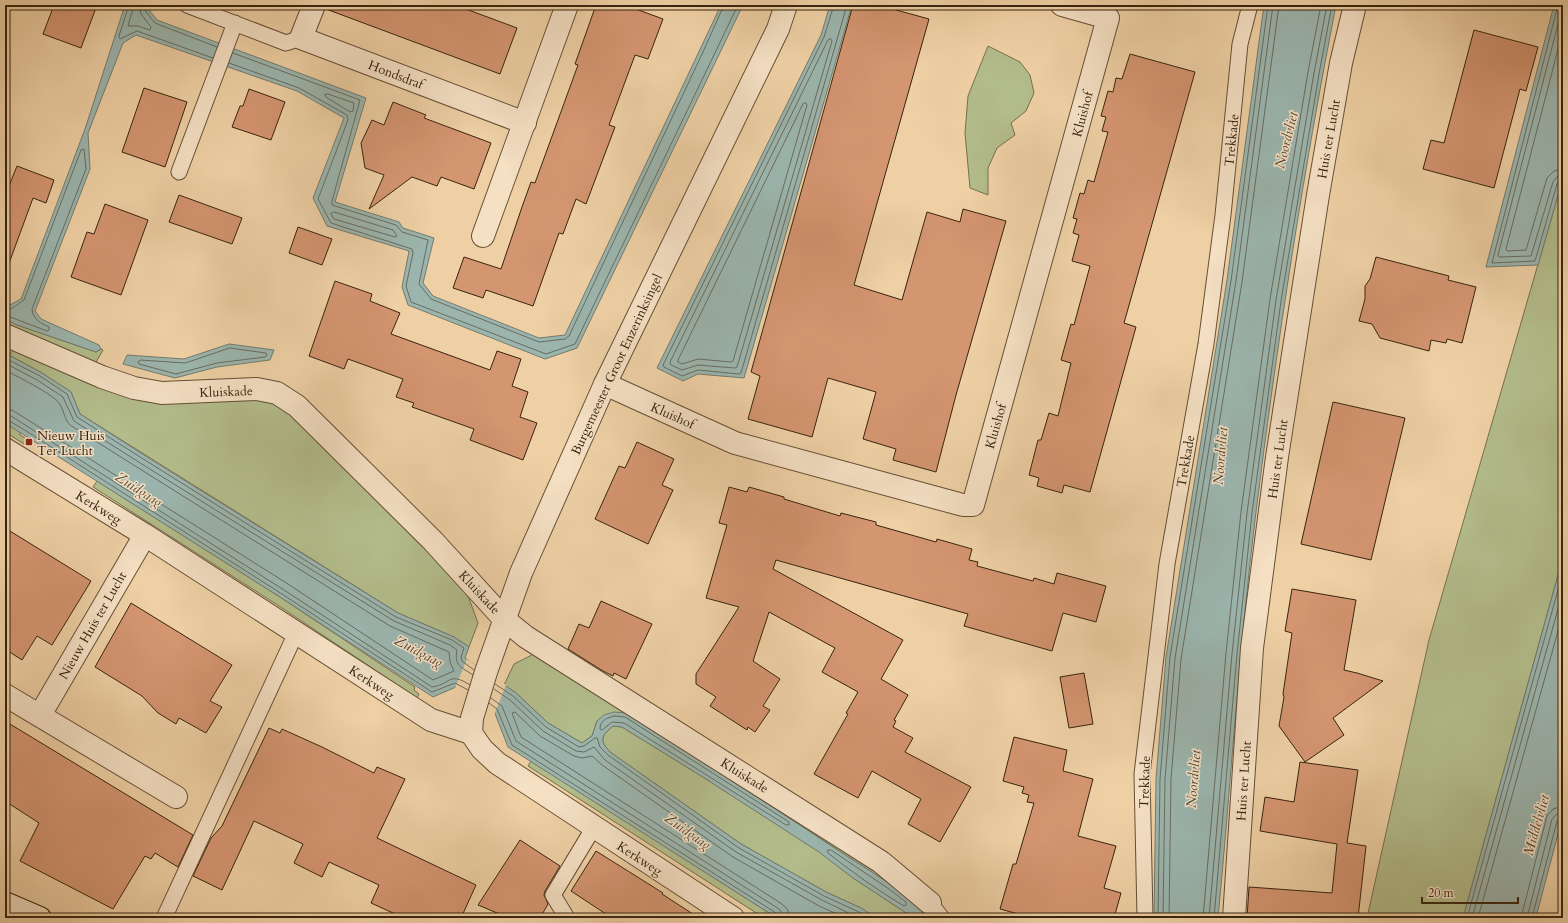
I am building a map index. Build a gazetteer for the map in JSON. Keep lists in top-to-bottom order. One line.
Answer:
{"streets":{"street":["Hondsdraf","Kluishof","Huis ter Lucht","Burgemeester Groot Enzerinksingel","Kluiskade","Kerkweg","Nieuw Huis ter Lucht"],"lane":["Trekkade"]},"crossings":[["Kluishof","Burgemeester Groot Enzerinksingel"],["Burgemeester Groot Enzerinksingel","Kluiskade"],["Burgemeester Groot Enzerinksingel","Kerkweg"],["Kerkweg","Nieuw Huis ter Lucht"]],"water":["Noordvliet","Zuidgaag","Middelvliet"],"places":{"transit":["Nieuw Huis Ter Lucht"]},"scale_bar":"20 m"}
